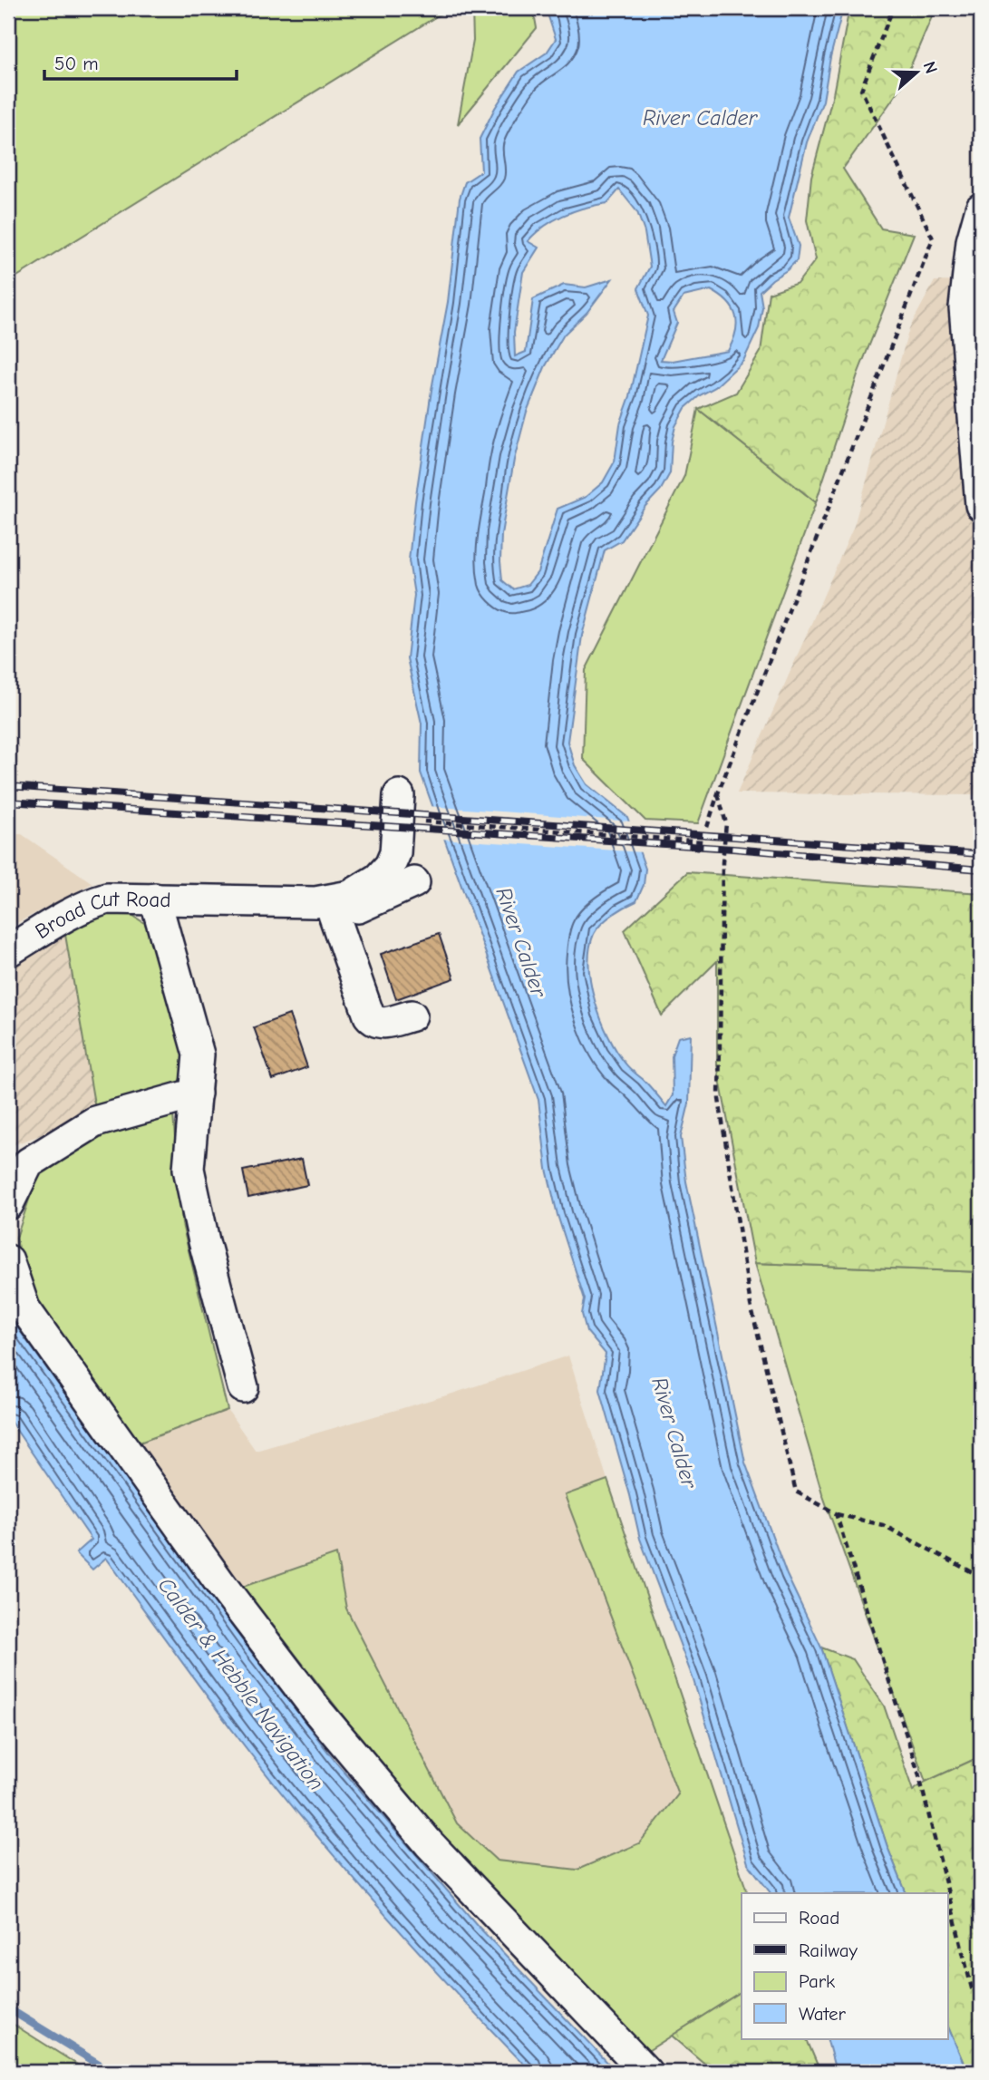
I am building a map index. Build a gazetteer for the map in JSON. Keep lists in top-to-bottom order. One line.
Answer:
{"streets":{"street":["Broad Cut Road"]},"water":["River Calder","Calder & Hebble Navigation"],"legend":["Road","Railway","Park","Water"],"scale_bar":"50 m","north":"right"}
